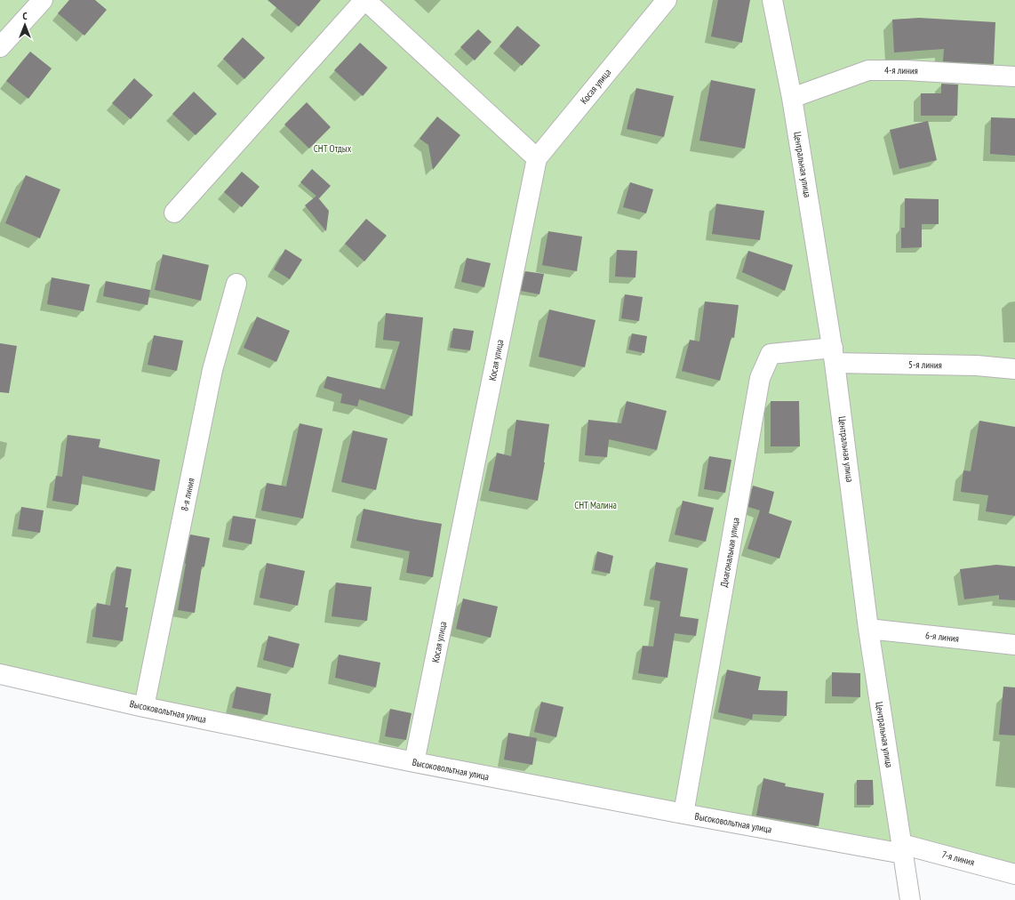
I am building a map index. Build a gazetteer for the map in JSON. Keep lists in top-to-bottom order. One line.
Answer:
{"streets":{"street":["4-я линия","Косая улица","Центральная улица","5-я линия","8-я линия","Диагональная улица","6-я линия","Высоковольтная улица","7-я линия"]},"crossings":[["4-я линия","Центральная улица"],["Косая улица","Высоковольтная улица"],["Центральная улица","5-я линия"],["Центральная улица","Диагональная улица"],["Центральная улица","6-я линия"],["Центральная улица","Высоковольтная улица"],["Центральная улица","7-я линия"],["5-я линия","Диагональная улица"],["8-я линия","Высоковольтная улица"],["Диагональная улица","Высоковольтная улица"],["Высоковольтная улица","7-я линия"]],"parks":["СНТ Отдых","СНТ Малина"],"north":"top"}
